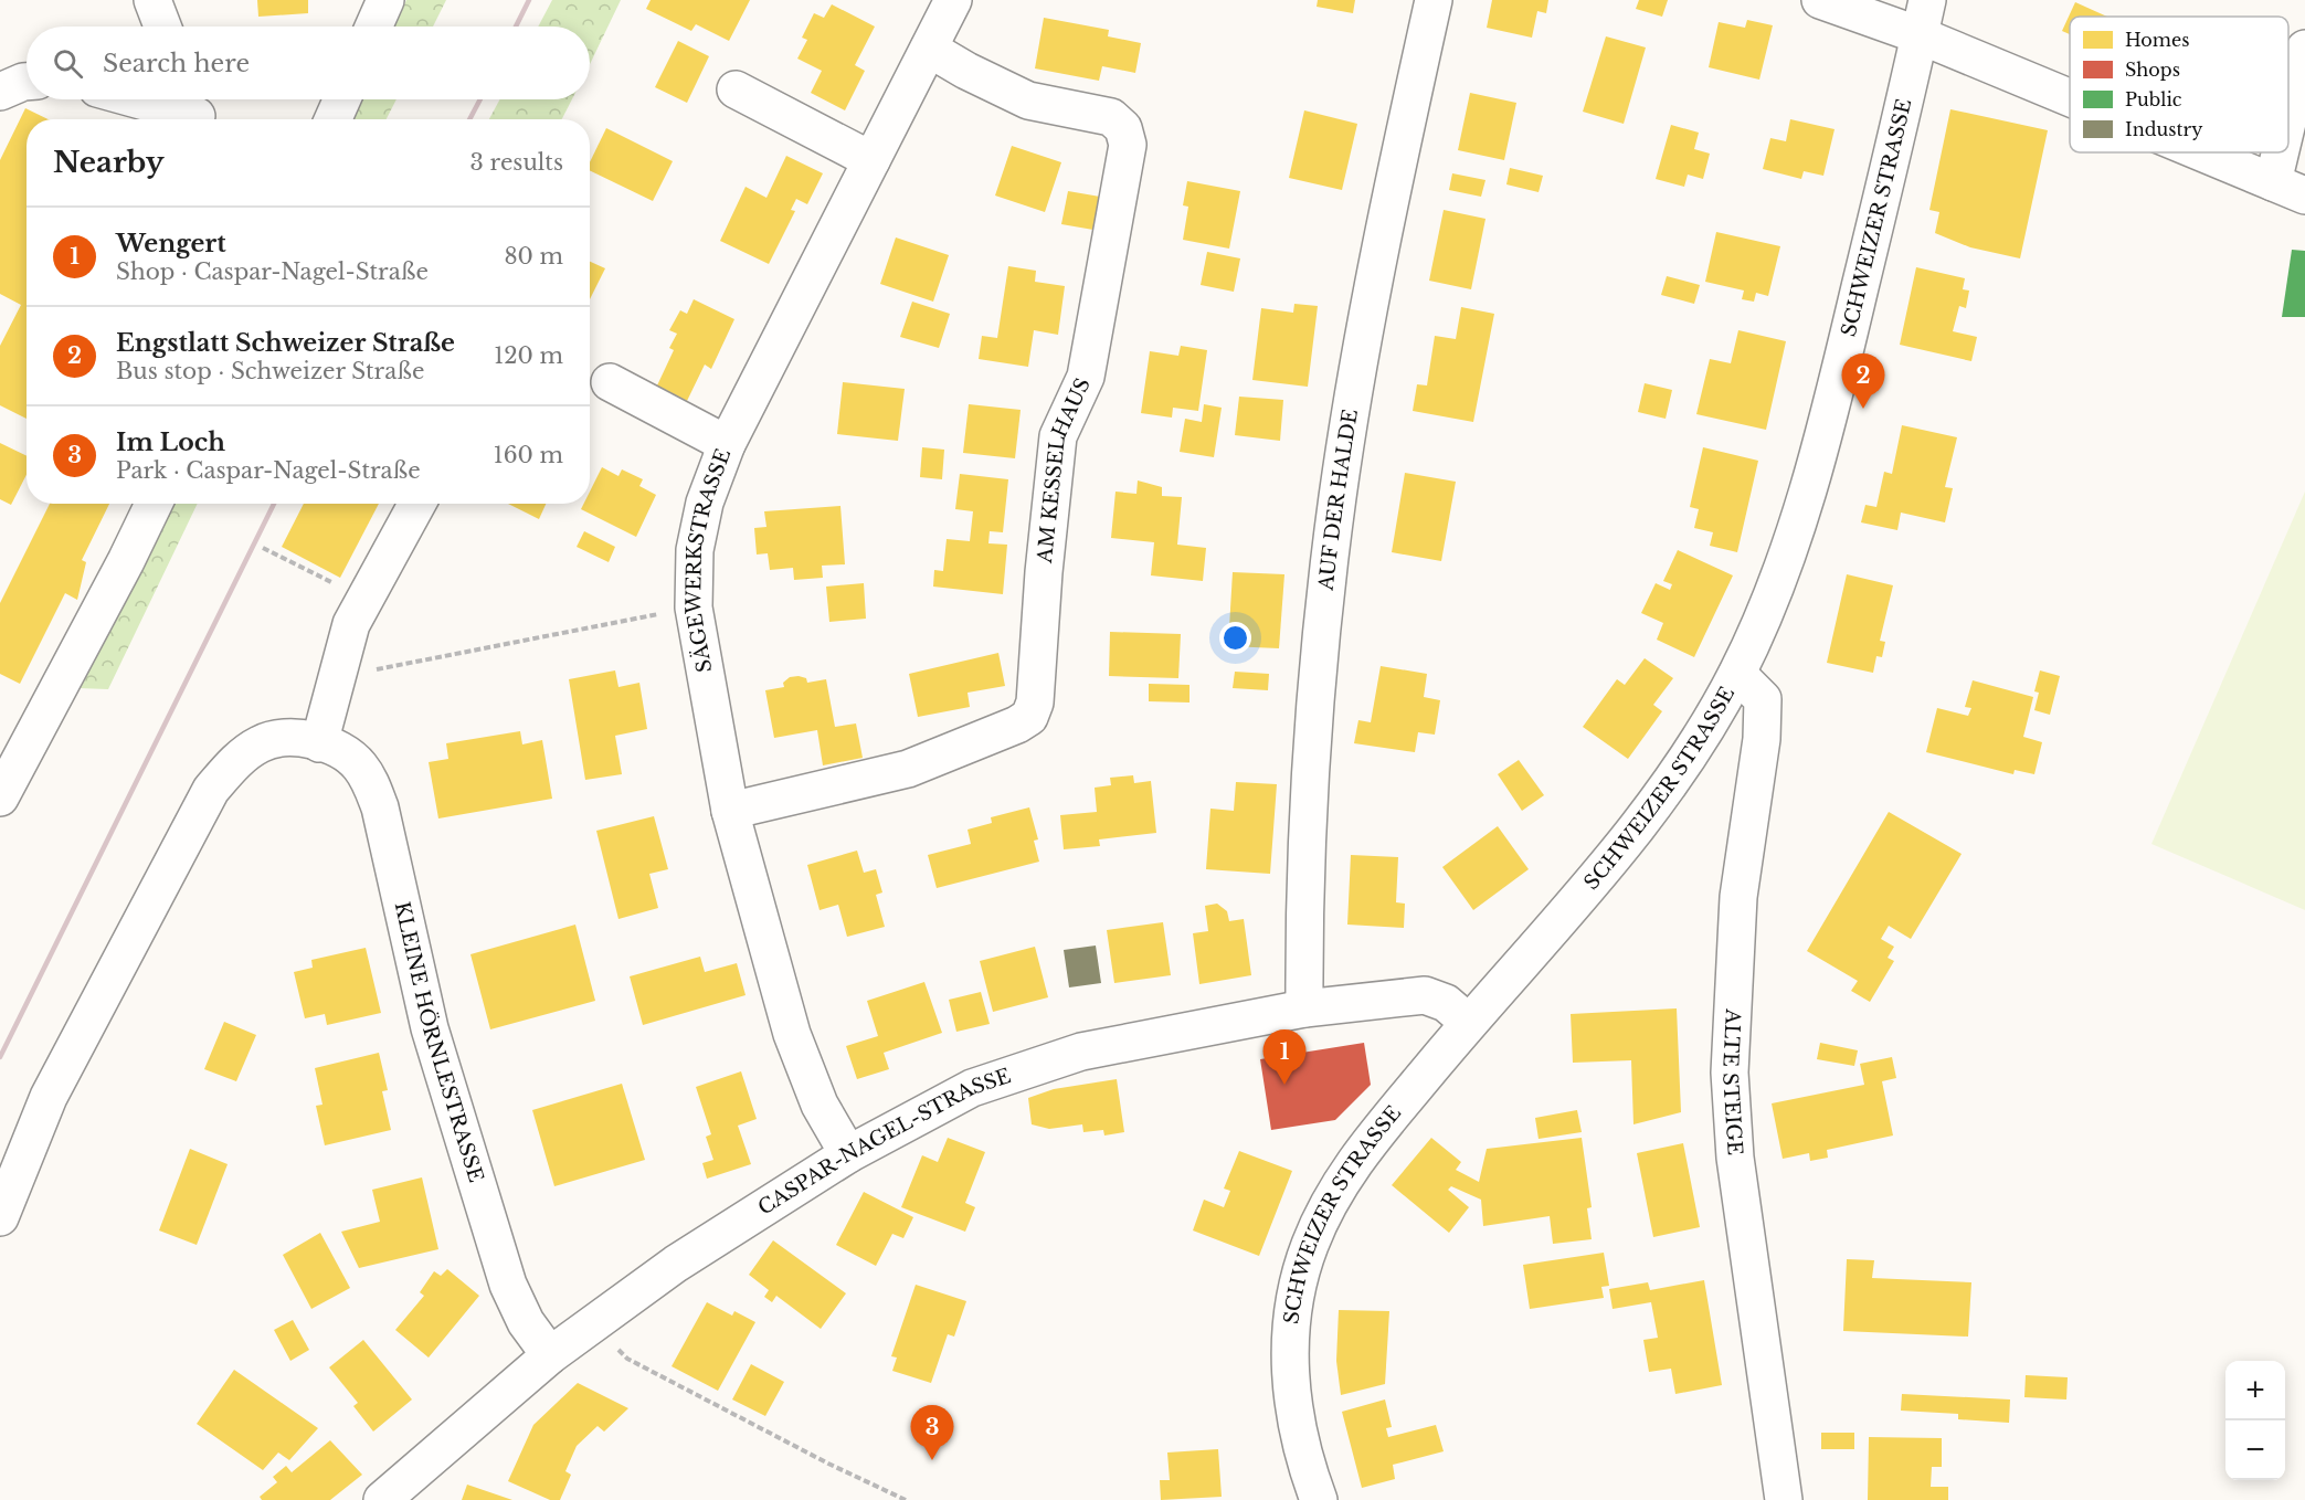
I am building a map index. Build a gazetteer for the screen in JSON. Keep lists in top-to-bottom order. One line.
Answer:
{"streets":{"street":["SCHWEIZER STRASSE","AM KESSELHAUS","AUF DER HALDE","SÄGEWERKSTRASSE","KLEINE HÖRNLESTRASSE","ALTE STEIGE","CASPAR-NAGEL-STRASSE"]},"crossings":[["SCHWEIZER STRASSE","ALTE STEIGE"],["SCHWEIZER STRASSE","CASPAR-NAGEL-STRASSE"],["AM KESSELHAUS","SÄGEWERKSTRASSE"],["AUF DER HALDE","CASPAR-NAGEL-STRASSE"],["SÄGEWERKSTRASSE","CASPAR-NAGEL-STRASSE"],["KLEINE HÖRNLESTRASSE","CASPAR-NAGEL-STRASSE"]],"legend":["Homes","Shops","Public","Industry"],"page":{"search":"Search here","heading":["Nearby","3 results"],"list":[{"mark":"1","name":"Wengert","note":"Shop · Caspar-Nagel-Straße","value":"80 m"},{"mark":"2","name":"Engstlatt Schweizer Straße","note":"Bus stop · Schweizer Straße","value":"120 m"},{"mark":"3","name":"Im Loch","note":"Park · Caspar-Nagel-Straße","value":"160 m"}],"pins":["2","1","3"],"map_buttons":["+","−"]}}
